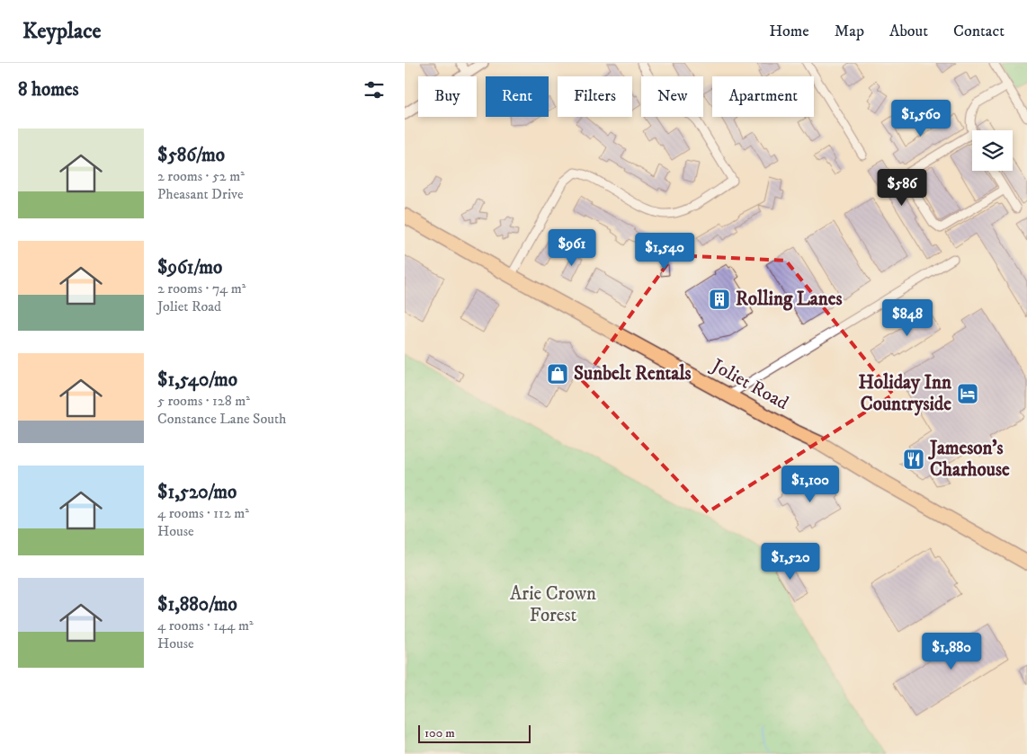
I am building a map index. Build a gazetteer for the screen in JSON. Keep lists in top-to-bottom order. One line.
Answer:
{"streets":{"main road":["Joliet Road"]},"parks":["Arie Crown Forest"],"places":{"building":["Rolling Lanes"],"shop":["Sunbelt Rentals"],"hotel":["Holiday Inn Countryside"],"restaurant":["Jameson's Charhouse"]},"scale_bar":"100 m","page":{"header":"Keyplace","nav":["Home","Map","About","Contact"],"heading":"8 homes","chip":["Buy","Rent","Filters","New","Apartment"],"price":["$1,560","$586","$961","$1,540","$848","$1,100","$1,520","$1,880"],"list":[{"name":"$586/mo","note":"2 rooms · 52 m² · Pheasant Drive"},{"name":"$961/mo","note":"2 rooms · 74 m² · Joliet Road"},{"name":"$1,540/mo","note":"5 rooms · 128 m² · Constance Lane South"},{"name":"$1,520/mo","note":"4 rooms · 112 m² · House"},{"name":"$1,880/mo","note":"4 rooms · 144 m² · House"}],"scale":"100 m"}}
